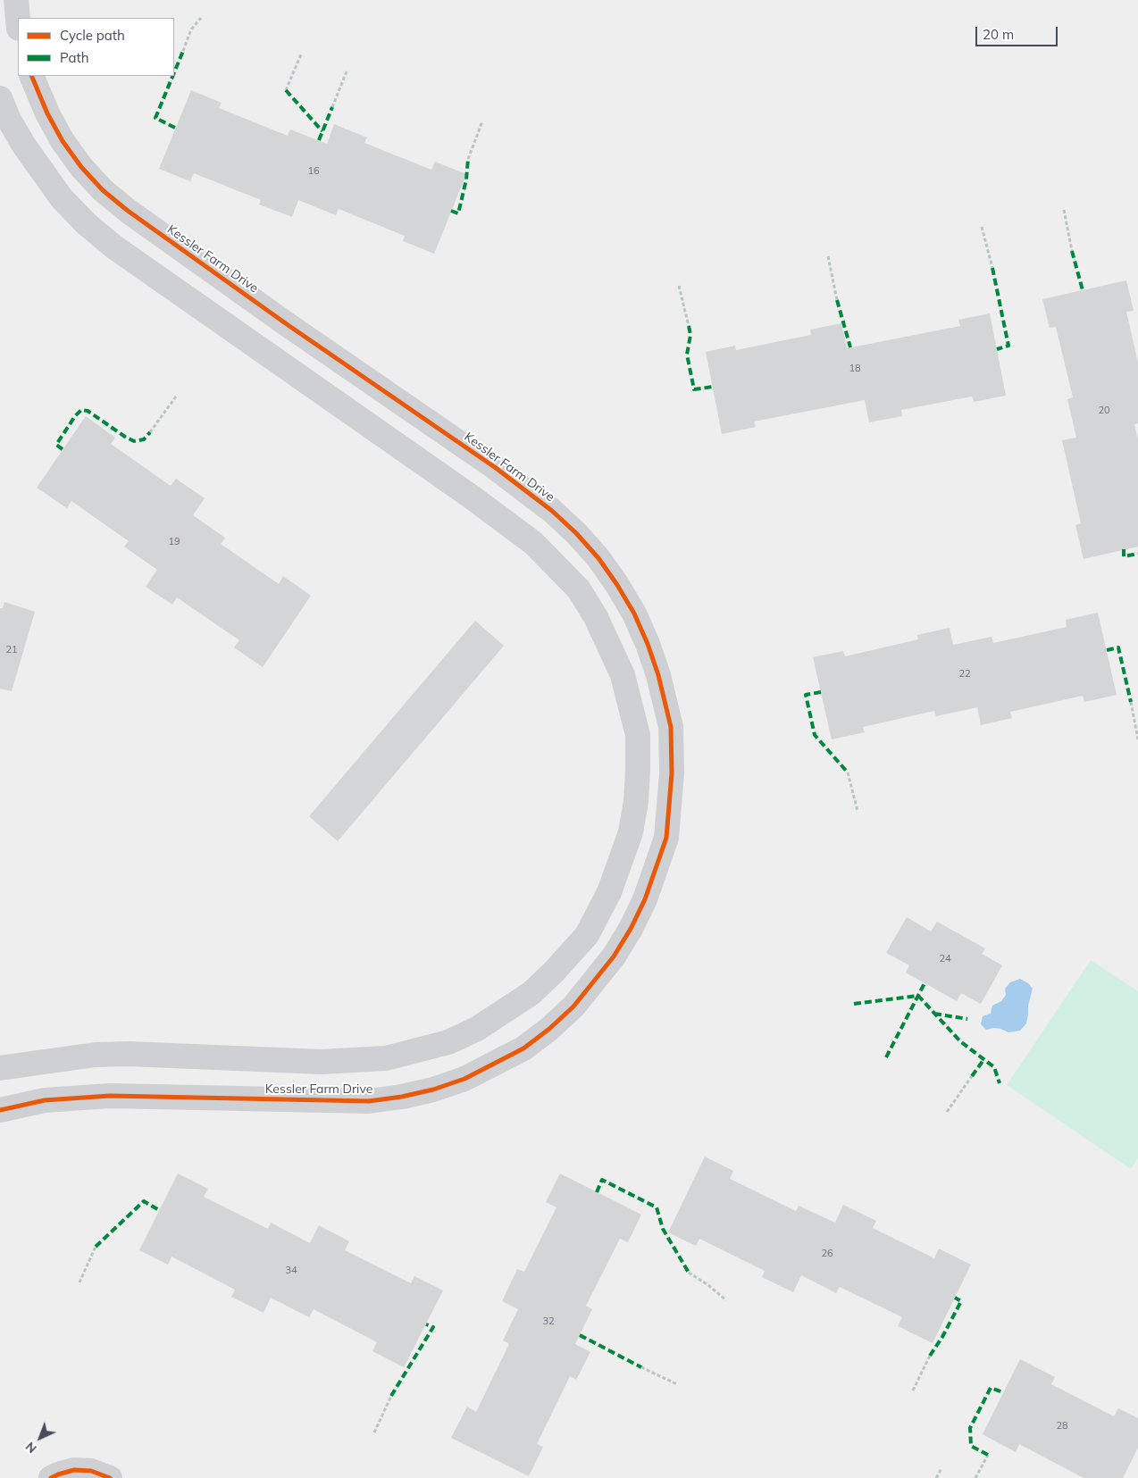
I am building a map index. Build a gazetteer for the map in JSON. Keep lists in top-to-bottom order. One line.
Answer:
{"streets":{"street":["Kessler Farm Drive"]},"house_numbers":["16","18","20","19","21","22","24","26","34","32","28"],"legend":["Cycle path","Path"],"scale_bar":"20 m","north":"bottom left"}
